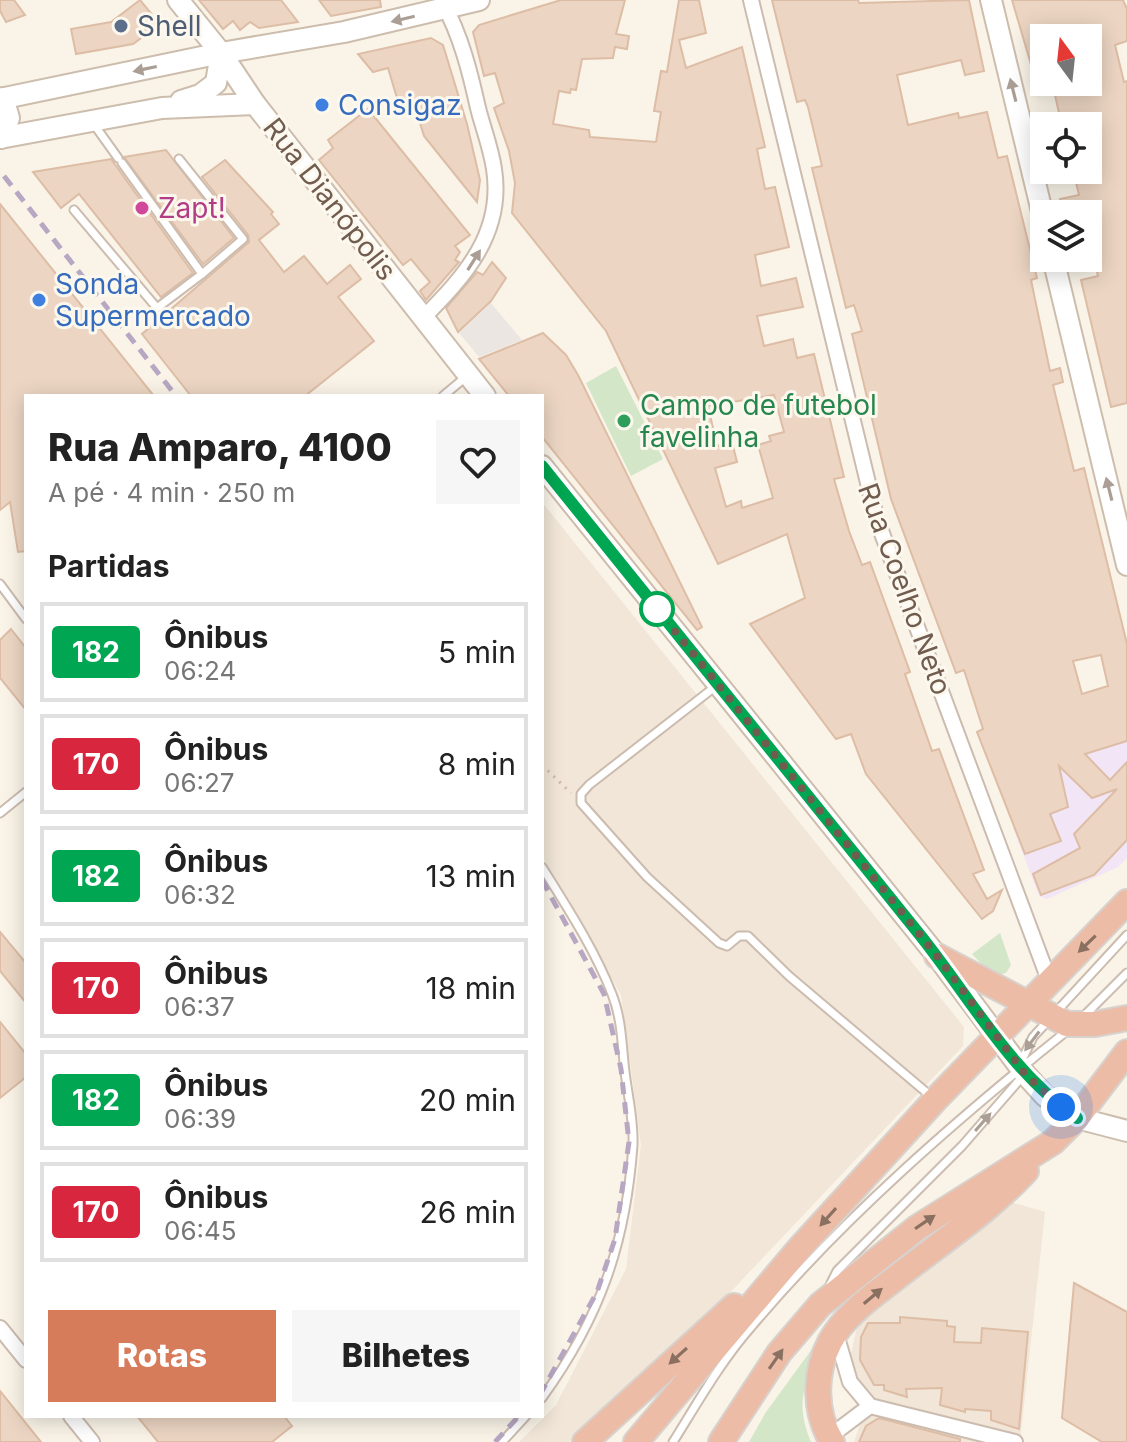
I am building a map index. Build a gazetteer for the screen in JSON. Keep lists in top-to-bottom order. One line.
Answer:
{"streets":{"street":["Rua Dianópolis","Rua Coelho Neto"]},"places":["Shell","Consigaz","Zapt!","Sonda Supermercado","Campo de futebol favelinha"],"lines":["bus line 182"],"north":"top","page":{"heading":[["Rua Amparo, 4100","A pé · 4 min · 250 m"],"Partidas"],"list":[{"mark":"182","name":"Ônibus","note":"06:24","value":"5 min"},{"mark":"170","name":"Ônibus","note":"06:27","value":"8 min"},{"mark":"182","name":"Ônibus","note":"06:32","value":"13 min"},{"mark":"170","name":"Ônibus","note":"06:37","value":"18 min"},{"mark":"182","name":"Ônibus","note":"06:39","value":"20 min"},{"mark":"170","name":"Ônibus","note":"06:45","value":"26 min"}],"buttons":["Rotas","Bilhetes"]}}
